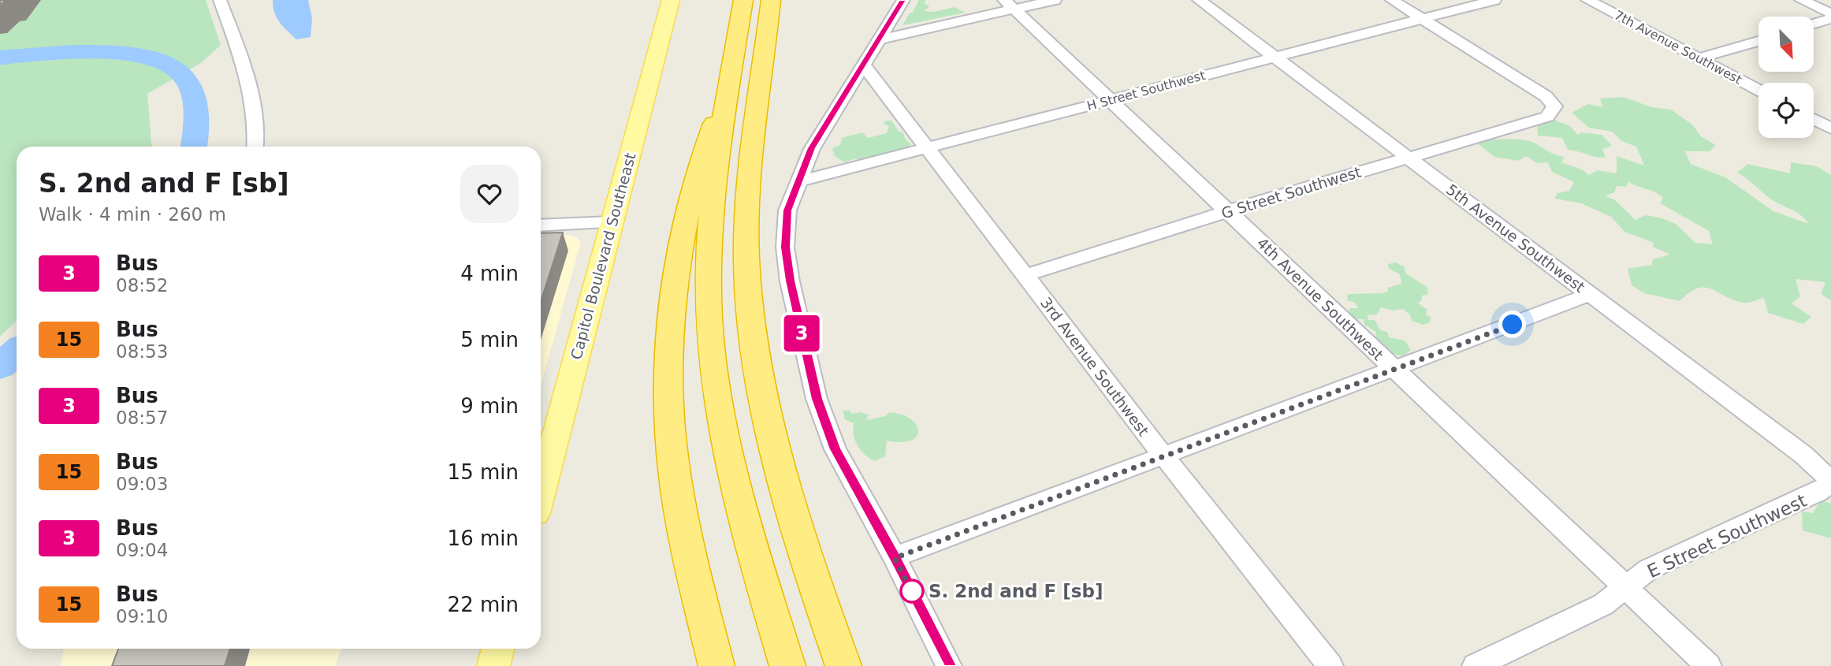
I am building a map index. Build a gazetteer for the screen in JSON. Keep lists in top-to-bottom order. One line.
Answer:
{"streets":{"main road":["Capitol Boulevard Southeast"],"street":["7th Avenue Southwest","H Street Southwest","G Street Southwest","5th Avenue Southwest","4th Avenue Southwest","3rd Avenue Southwest","E Street Southwest"]},"crossings":[["H Street Southwest","G Street Southwest"],["H Street Southwest","5th Avenue Southwest"],["H Street Southwest","4th Avenue Southwest"],["H Street Southwest","3rd Avenue Southwest"],["G Street Southwest","5th Avenue Southwest"],["G Street Southwest","4th Avenue Southwest"],["G Street Southwest","3rd Avenue Southwest"],["5th Avenue Southwest","E Street Southwest"],["4th Avenue Southwest","E Street Southwest"]],"places":["S. 2nd and F [sb]"],"lines":["bus line 3"],"north":"bottom right","page":{"on_map":"3","heading":["S. 2nd and F [sb]","Walk · 4 min · 260 m"],"list":[{"mark":"3","name":"Bus","note":"08:52","value":"4 min"},{"mark":"15","name":"Bus","note":"08:53","value":"5 min"},{"mark":"3","name":"Bus","note":"08:57","value":"9 min"},{"mark":"15","name":"Bus","note":"09:03","value":"15 min"},{"mark":"3","name":"Bus","note":"09:04","value":"16 min"},{"mark":"15","name":"Bus","note":"09:10","value":"22 min"}]}}
